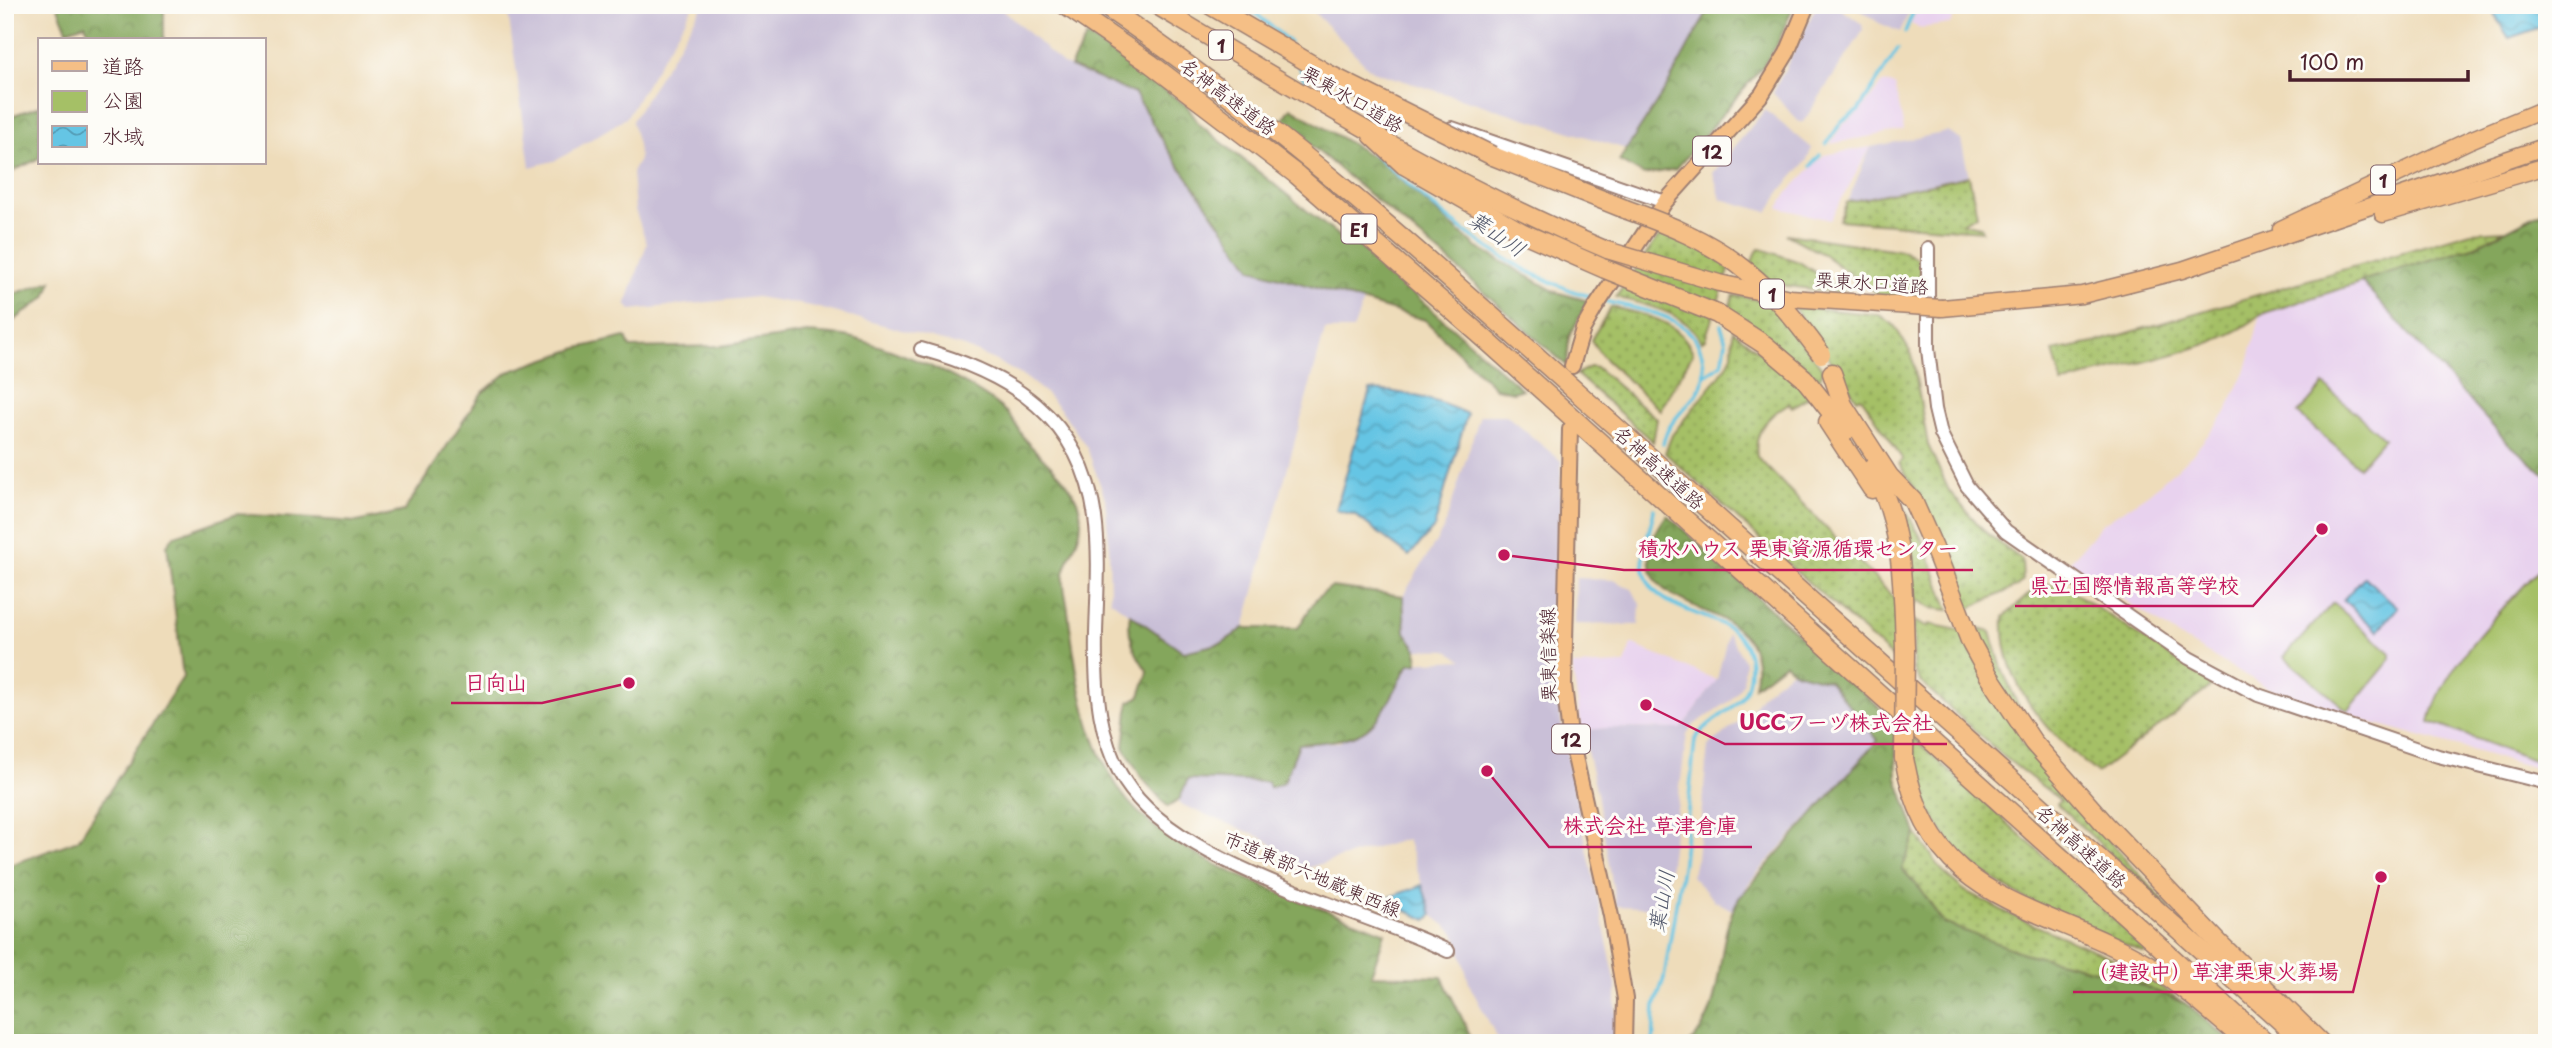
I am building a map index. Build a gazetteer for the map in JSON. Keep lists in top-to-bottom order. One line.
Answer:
{"streets":{"highway":["1","名神高速道路","栗東水口道路","E1"],"main road":["12","栗東信楽線"],"street":["市道東部六地蔵東西線"]},"crossings":[["1","栗東水口道路"]],"water":["葉山川"],"places":["県立国際情報高等学校","積水ハウス 栗東資源循環センター","日向山","UCCフーヅ株式会社","株式会社 草津倉庫","（建設中）草津栗東火葬場"],"legend":["道路","公園","水域"],"scale_bar":"100 m"}
